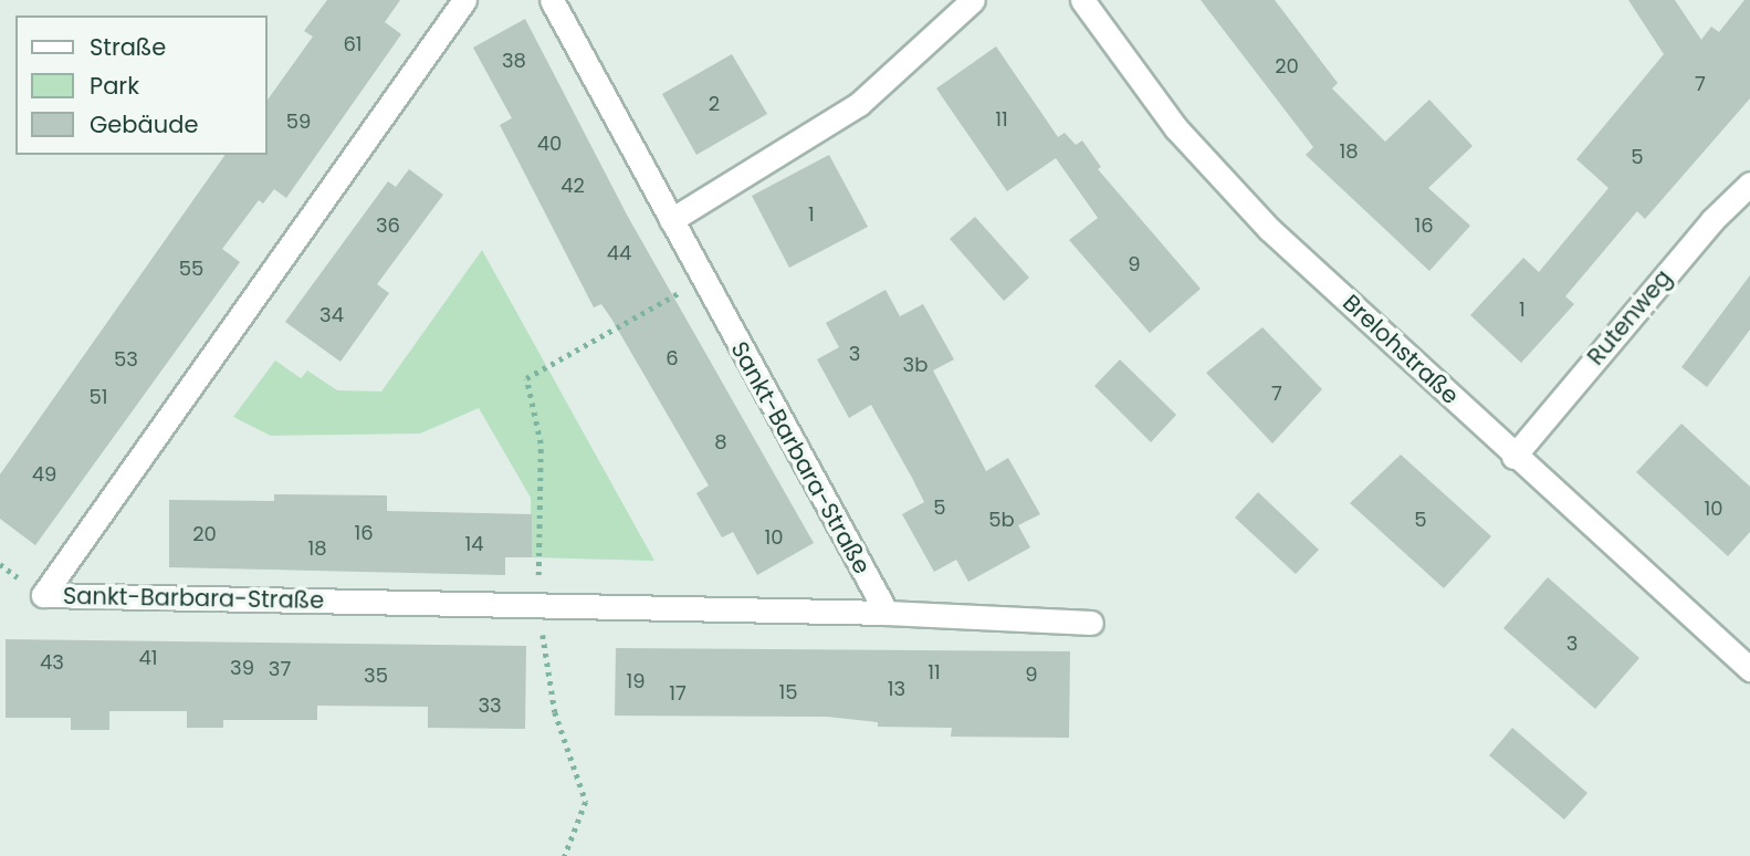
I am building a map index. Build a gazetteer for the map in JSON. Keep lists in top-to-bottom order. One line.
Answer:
{"streets":{"street":["Rutenweg","Brelohstraße","Sankt-Barbara-Straße"]},"crossings":[["Rutenweg","Brelohstraße"]],"house_numbers":["61","38","20","7","2","11","59","40","18","5","42","1","36","16","44","9","55","1","34","3","6","53","3b","7","51","8","49","5","10","5b","5","16","20","10","14","18","3","41","43","39","37","11","9","35","19","13","15","17","33"],"legend":["Straße","Park","Gebäude"]}
